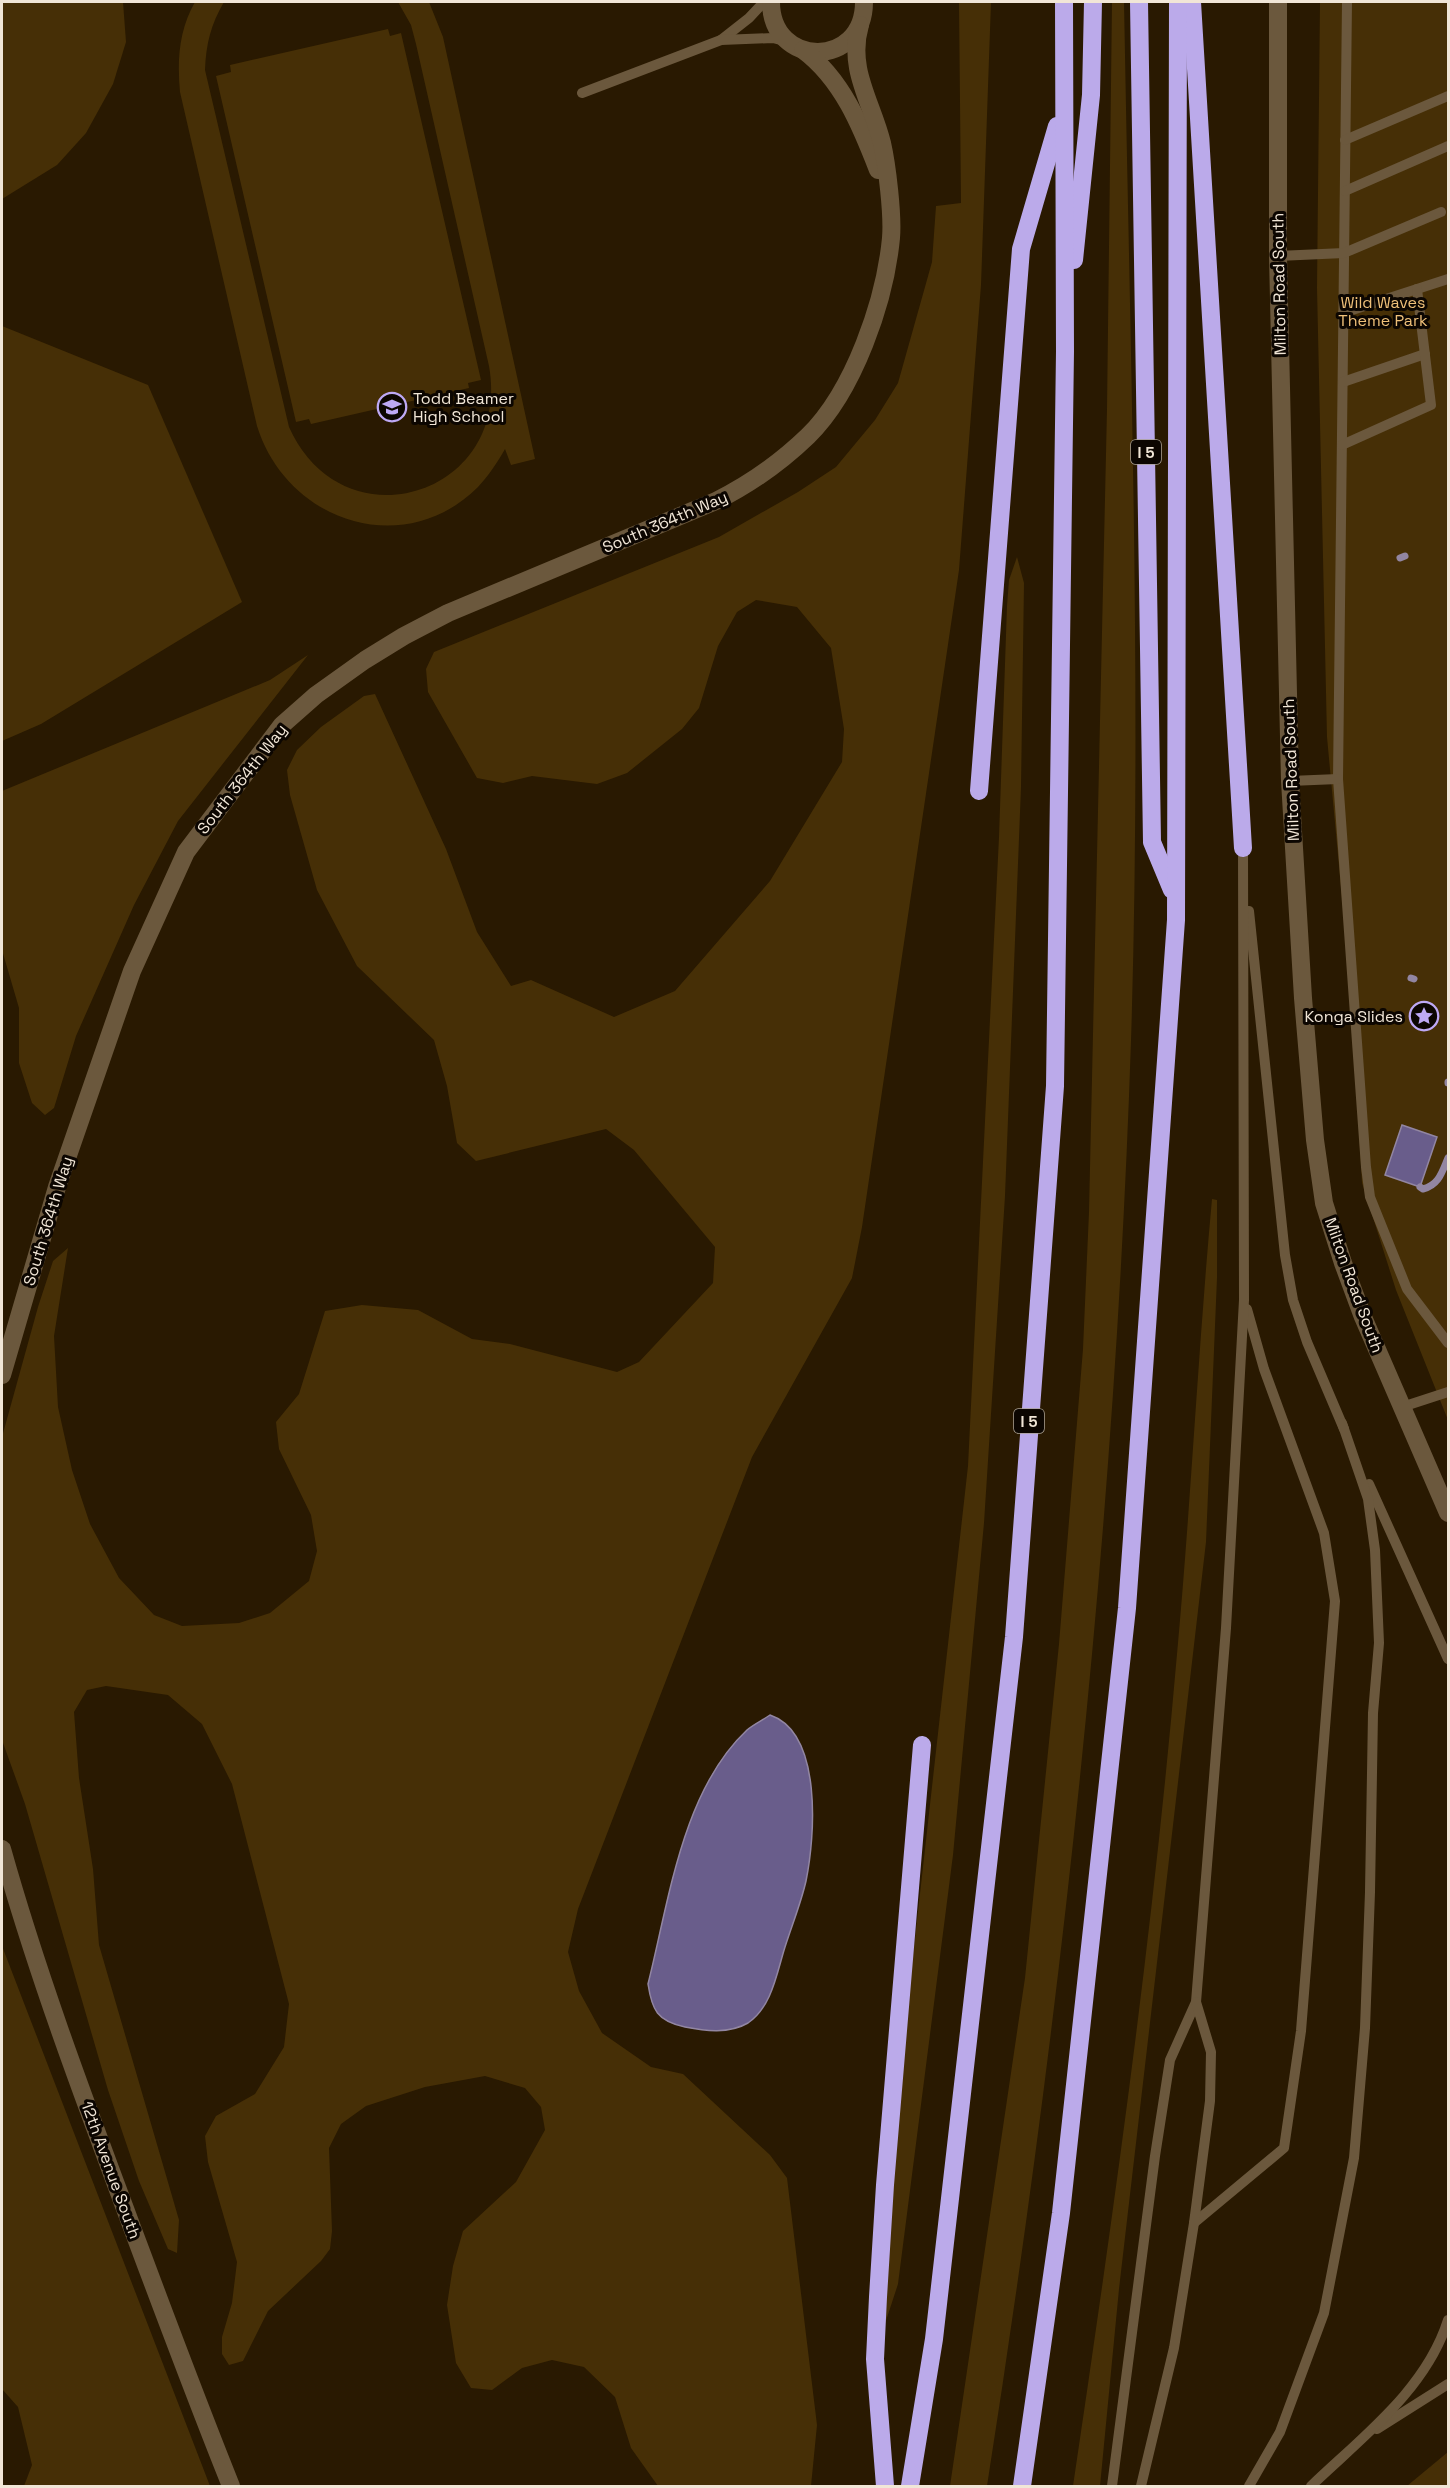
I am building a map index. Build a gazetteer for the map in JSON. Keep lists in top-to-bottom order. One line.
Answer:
{"streets":{"highway":["I 5"],"street":["Milton Road South","South 364th Way","12th Avenue South"]},"parks":["Wild Waves Theme Park"],"places":{"school or university":["Todd Beamer High School"],"place":["Konga Slides"]}}
